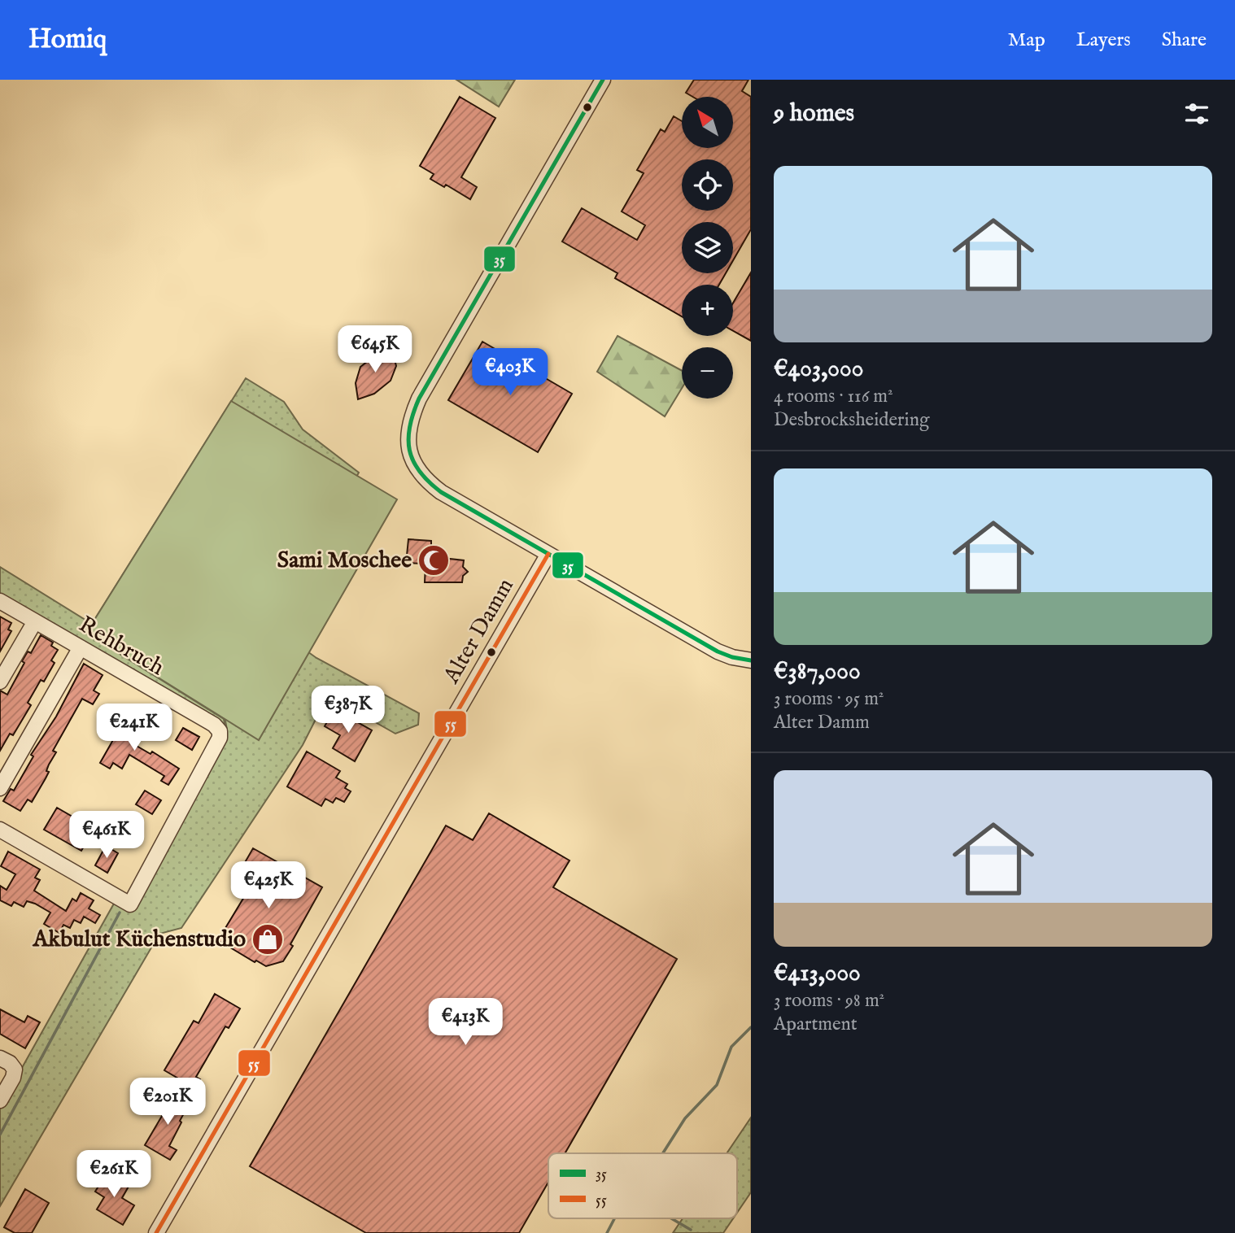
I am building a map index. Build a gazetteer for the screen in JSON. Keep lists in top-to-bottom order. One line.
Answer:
{"streets":{"street":["Alter Damm","Rehbruch"]},"places":{"mosque":["Sami Moschee"],"shop":["Akbulut Küchenstudio"]},"lines":["transit line 35","transit line 55"],"legend":["35","55"],"north":"top left","page":{"header":"Homiq","nav":["Map","Layers","Share"],"heading":"9 homes","map_buttons":["+","−"],"list":[{"name":"€403,000","note":"4 rooms · 116 m² · Desbrocksheidering"},{"name":"€387,000","note":"3 rooms · 95 m² · Alter Damm"},{"name":"€413,000","note":"3 rooms · 98 m² · Apartment"}],"price":["€645K","€403K","€387K","€241K","€461K","€425K","€413K","€201K","€261K"]}}
